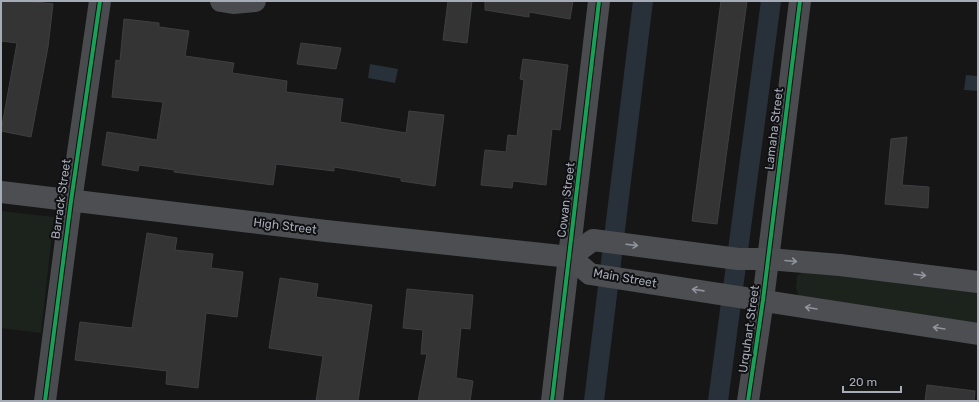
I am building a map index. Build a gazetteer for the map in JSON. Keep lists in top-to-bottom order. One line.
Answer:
{"streets":{"main road":["High Street","Main Street"],"street":["Lamaha Street","Barrack Street","Cowan Street","Urquhart Street"]},"crossings":[["Lamaha Street","Urquhart Street"],["Barrack Street","High Street"],["Cowan Street","High Street"],["Cowan Street","Main Street"],["High Street","Main Street"],["Main Street","Urquhart Street"]],"scale_bar":"20 m"}
